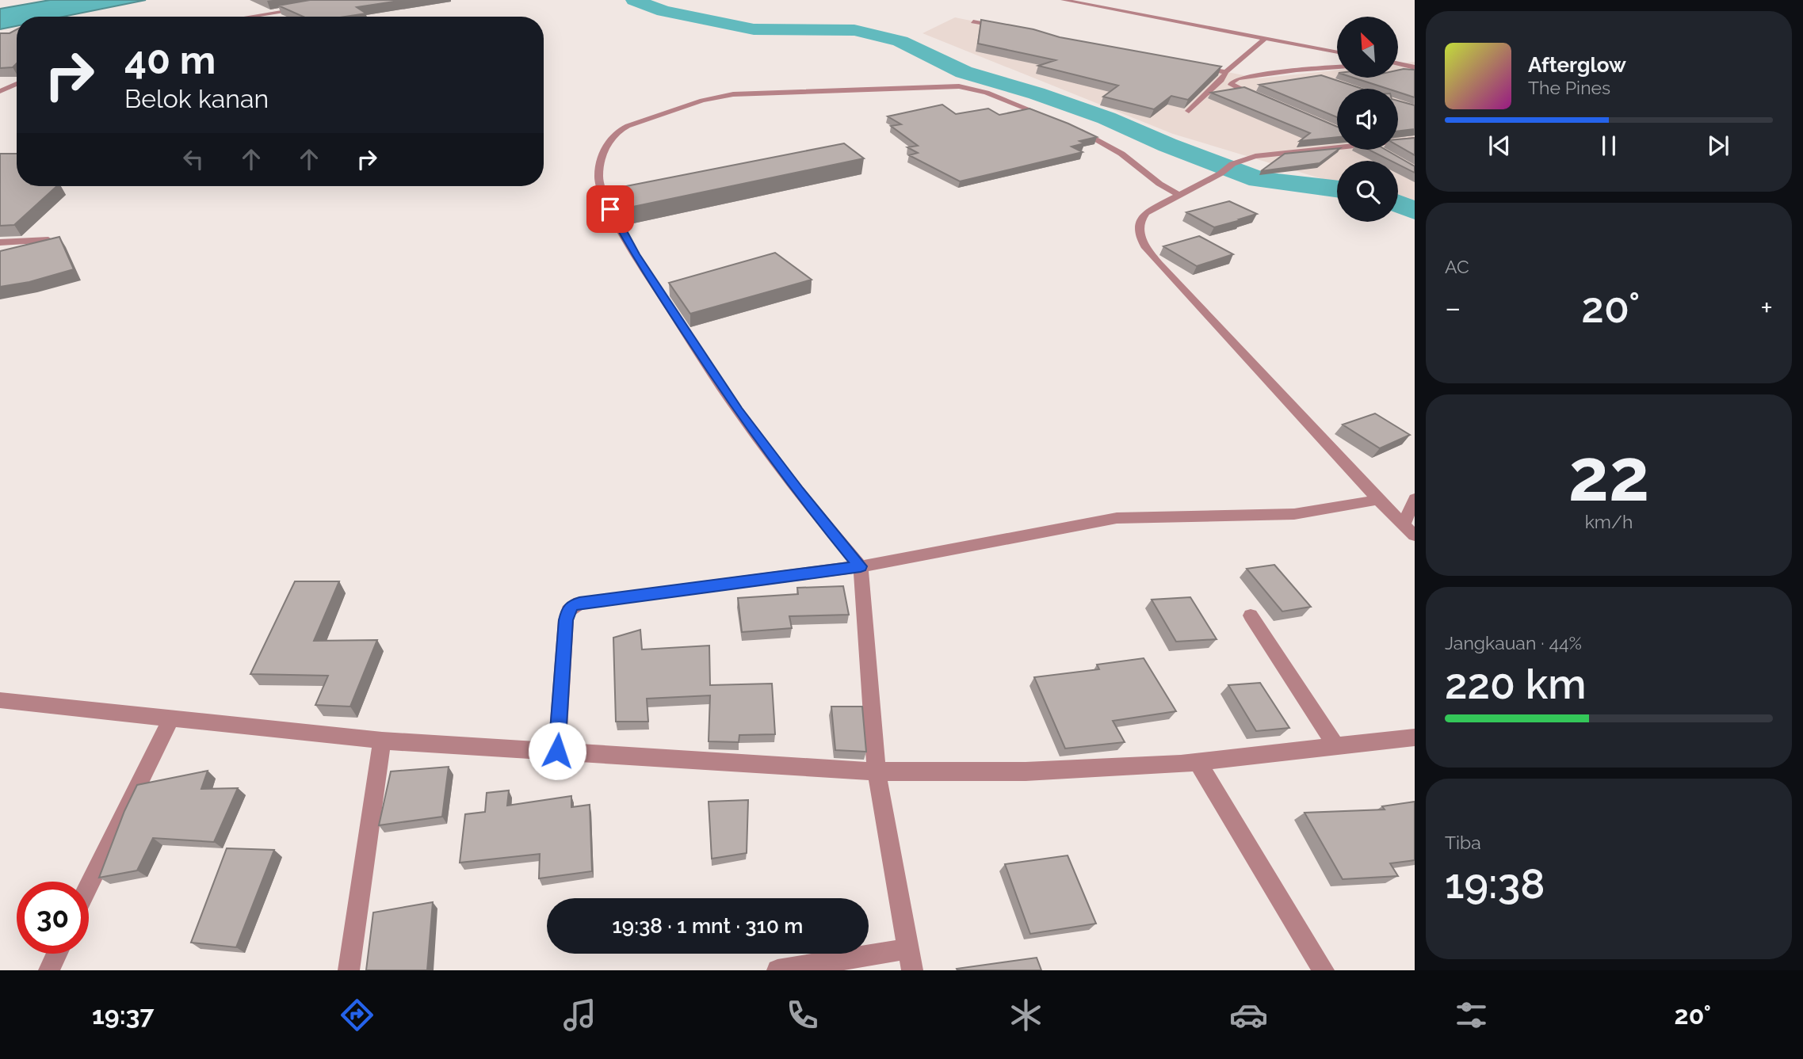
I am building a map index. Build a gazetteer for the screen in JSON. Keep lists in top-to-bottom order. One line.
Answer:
{"north":"top left","page":{"turn":["40 m","Belok kanan"],"song":["Afterglow","The Pines"],"tile":["AC",["22","km/h"],["Jangkauan · 44%","220 km"],["Tiba","19:38"]],"heat":["−","20°","+"],"limit":"30","trip":"19:38 · 1 mnt · 310 m","tabs":["19:37","20°"]}}
